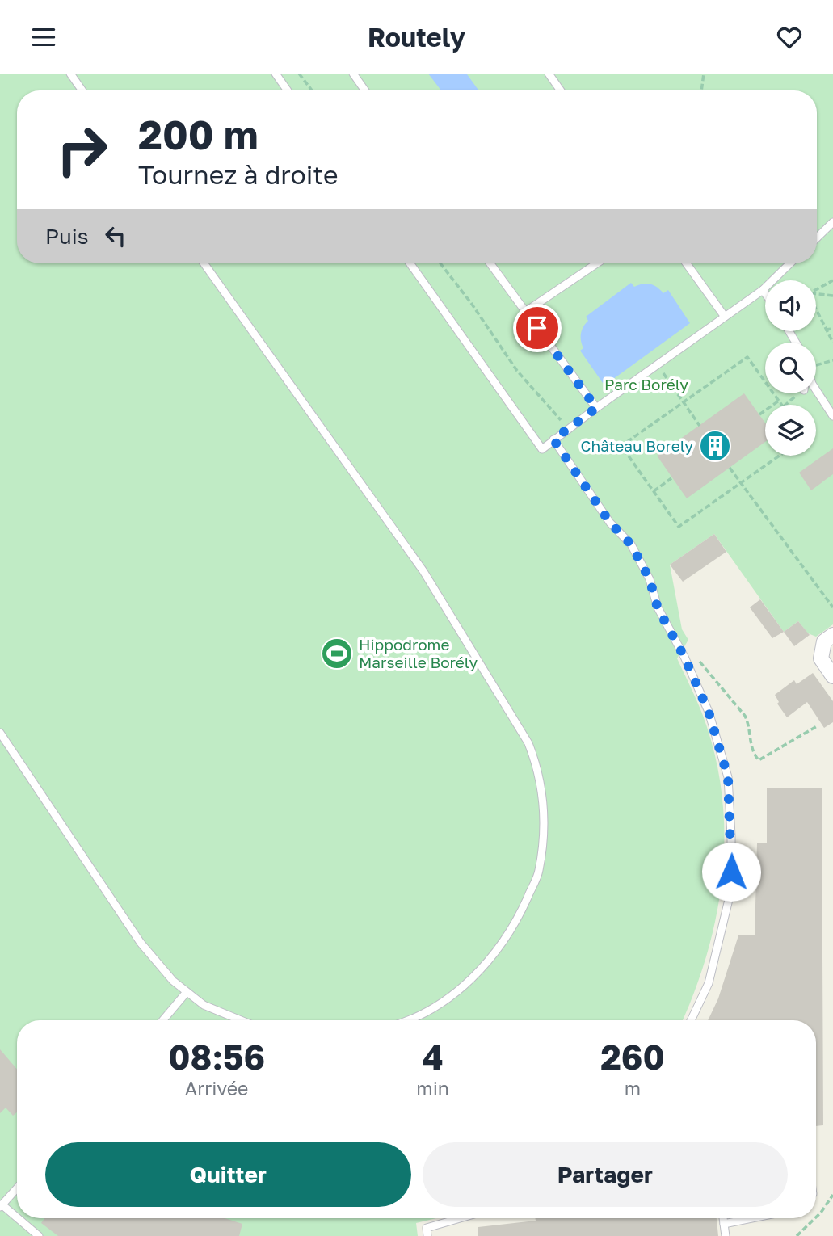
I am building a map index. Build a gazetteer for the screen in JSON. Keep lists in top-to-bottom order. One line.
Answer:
{"parks":["Parc Borély"],"places":{"building":["Château Borely"],"sports":["Hippodrome Marseille Borély"]},"page":{"header":"Routely","turn":["200 m","Tournez à droite"],"then":"Puis","eta":["08:56","Arrivée","4","min","260","m"],"buttons":["Quitter","Partager"]}}
